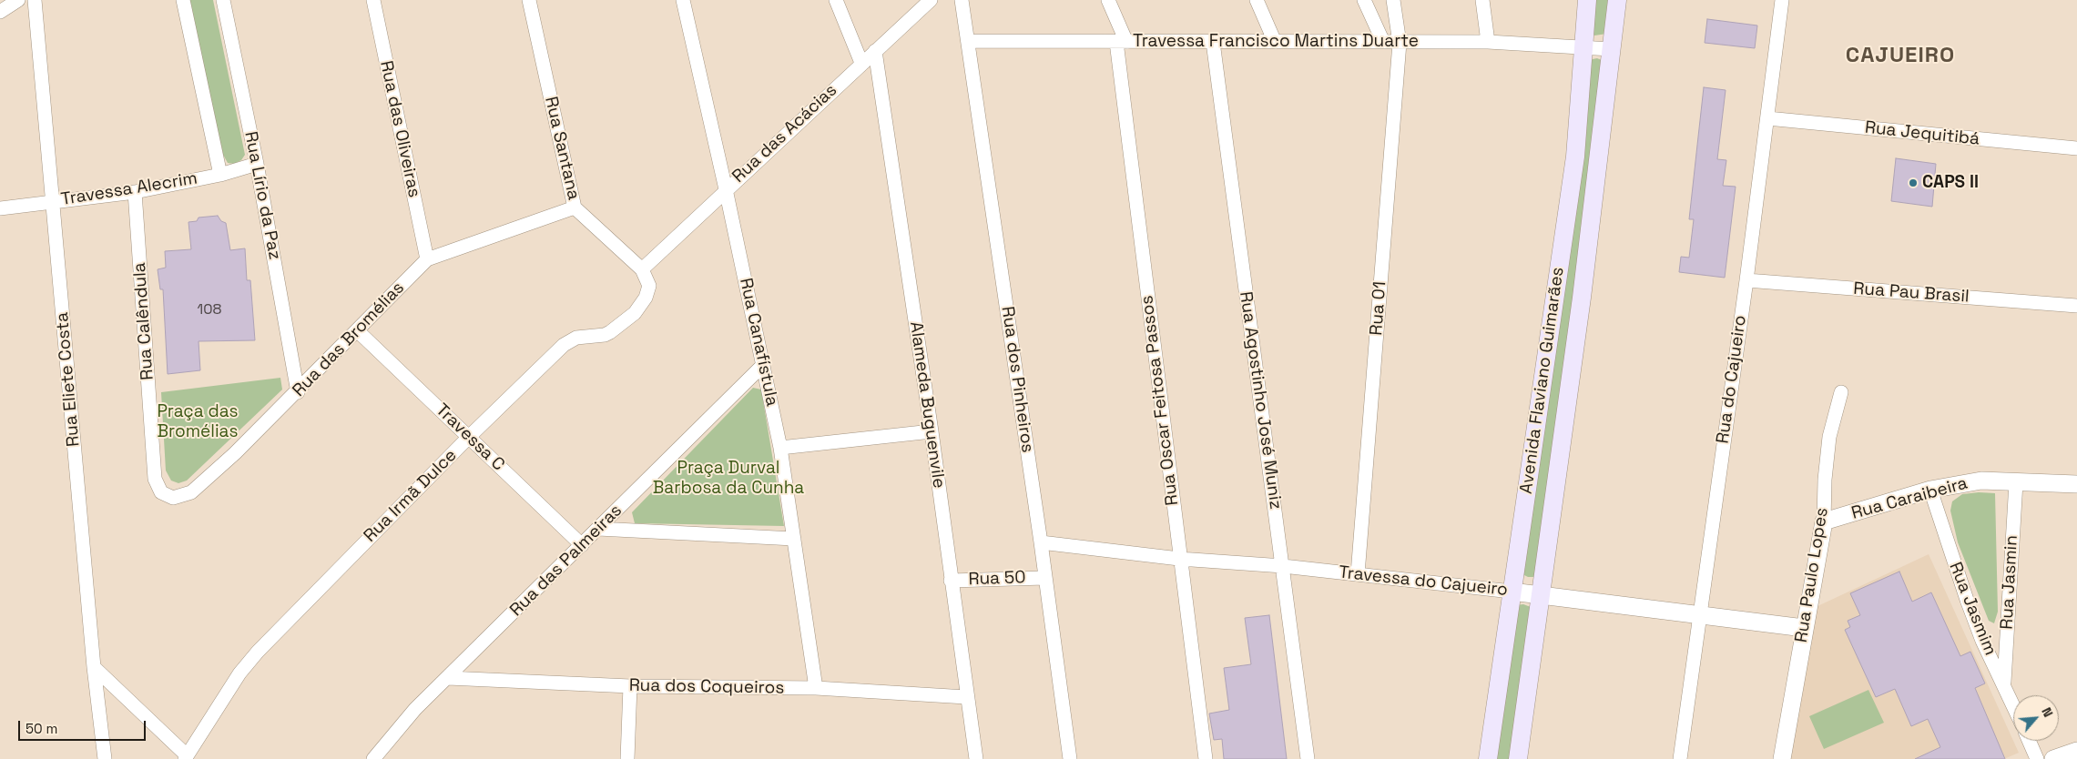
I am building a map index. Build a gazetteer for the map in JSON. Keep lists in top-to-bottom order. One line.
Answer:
{"streets":{"main road":["Avenida Flaviano Guimarães"],"street":["Travessa Francisco Martins Duarte","Rua das Oliveiras","Rua das Acácias","Rua Jequitibá","Rua Santana","Travessa Alecrim","Rua Lírio da Paz","Rua Pau Brasil","Rua 01","Rua Calêndula","Rua das Bromélias","Rua Canafístula","Rua Eliete Costa","Rua dos Pinheiros","Rua do Cajueiro","Rua Oscar Feitosa Passos","Rua Agostinho José Muniz","Alameda Buguenvile","Travessa C","Rua Irmã Dulce","Rua Caraibeira","Rua das Palmeiras","Rua Paulo Lopes","Rua 50","Travessa do Cajueiro","Rua Jasmin","Rua Jasmim","Rua dos Coqueiros"]},"crossings":[["Travessa Francisco Martins Duarte","Rua 01"],["Travessa Francisco Martins Duarte","Rua dos Pinheiros"],["Travessa Francisco Martins Duarte","Avenida Flaviano Guimarães"],["Travessa Francisco Martins Duarte","Rua Oscar Feitosa Passos"],["Travessa Francisco Martins Duarte","Rua Agostinho José Muniz"],["Rua das Oliveiras","Rua das Bromélias"],["Rua das Acácias","Rua Santana"],["Rua das Acácias","Rua Canafístula"],["Rua das Acácias","Alameda Buguenvile"],["Rua das Acácias","Rua Irmã Dulce"],["Rua Jequitibá","Rua do Cajueiro"],["Rua Santana","Rua das Bromélias"],["Rua Santana","Rua Irmã Dulce"],["Travessa Alecrim","Rua Lírio da Paz"],["Travessa Alecrim","Rua Calêndula"],["Travessa Alecrim","Rua Eliete Costa"],["Rua Lírio da Paz","Rua das Bromélias"],["Rua Pau Brasil","Rua do Cajueiro"],["Rua 01","Travessa do Cajueiro"],["Rua Calêndula","Rua das Bromélias"],["Rua das Bromélias","Travessa C"],["Rua Canafístula","Rua das Palmeiras"],["Rua Canafístula","Rua dos Coqueiros"],["Rua Eliete Costa","Rua Irmã Dulce"],["Rua dos Pinheiros","Rua 50"],["Rua dos Pinheiros","Travessa do Cajueiro"],["Rua do Cajueiro","Travessa do Cajueiro"],["Avenida Flaviano Guimarães","Travessa do Cajueiro"],["Rua Oscar Feitosa Passos","Travessa do Cajueiro"],["Rua Agostinho José Muniz","Travessa do Cajueiro"],["Alameda Buguenvile","Rua 50"],["Alameda Buguenvile","Rua dos Coqueiros"],["Travessa C","Rua Irmã Dulce"],["Travessa C","Rua das Palmeiras"],["Rua Caraibeira","Rua Paulo Lopes"],["Rua Caraibeira","Rua Jasmin"],["Rua Caraibeira","Rua Jasmim"],["Rua das Palmeiras","Rua dos Coqueiros"],["Rua Paulo Lopes","Travessa do Cajueiro"],["Rua Jasmin","Rua Jasmim"]],"districts":["CAJUEIRO"],"parks":["Praça das Bromélias","Praça Durval Barbosa da Cunha"],"places":["CAPS II"],"house_numbers":["108"],"scale_bar":"50 m","north":"top right"}
